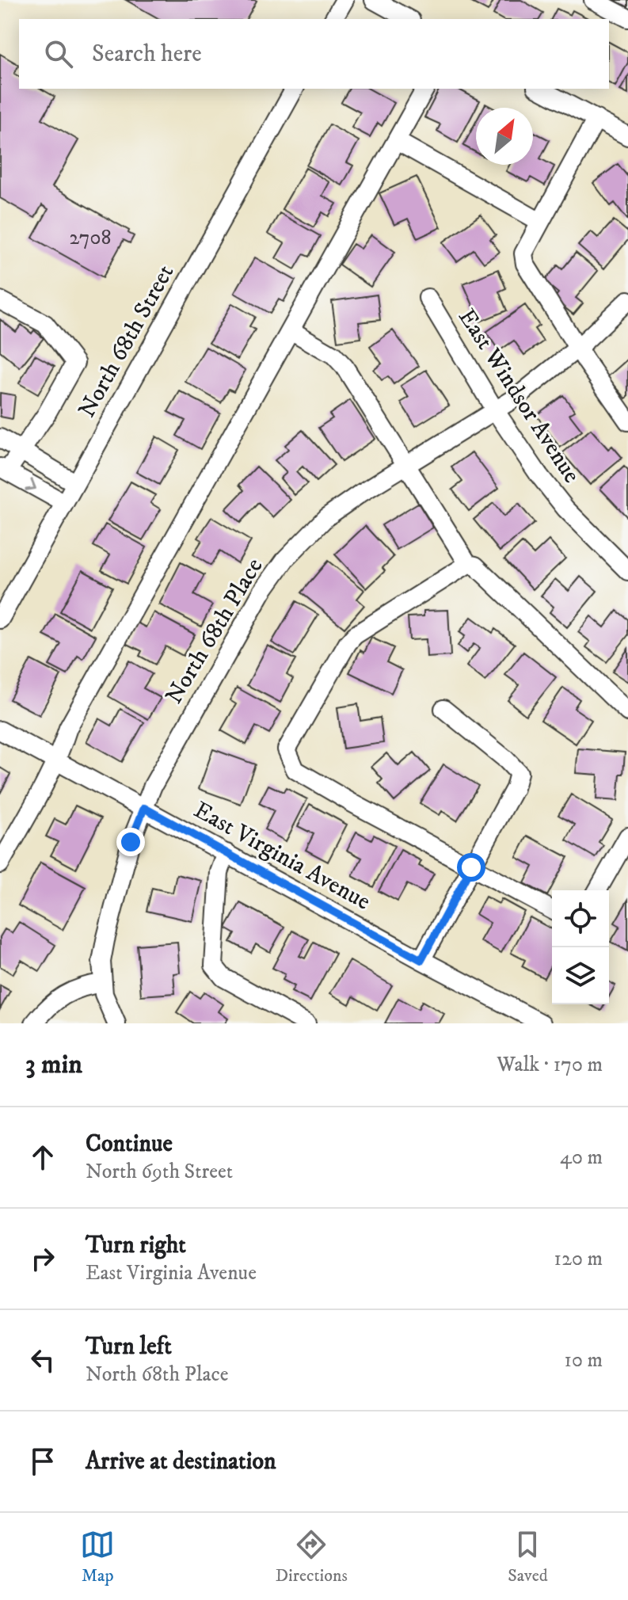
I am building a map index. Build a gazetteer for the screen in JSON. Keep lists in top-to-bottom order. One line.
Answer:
{"streets":{"street":["North 68th Street","East Windsor Avenue","North 68th Place","East Virginia Avenue"]},"crossings":[["East Windsor Avenue","North 68th Place"],["North 68th Place","East Virginia Avenue"]],"house_numbers":["2708"],"north":"top right","page":{"search":"Search here","heading":["3 min","Walk · 170 m"],"list":[["Continue","North 69th Street","40 m"],["Turn right","East Virginia Avenue","120 m"],["Turn left","North 68th Place","10 m"],"Arrive at destination"],"nav":["Map","Directions","Saved"]}}
